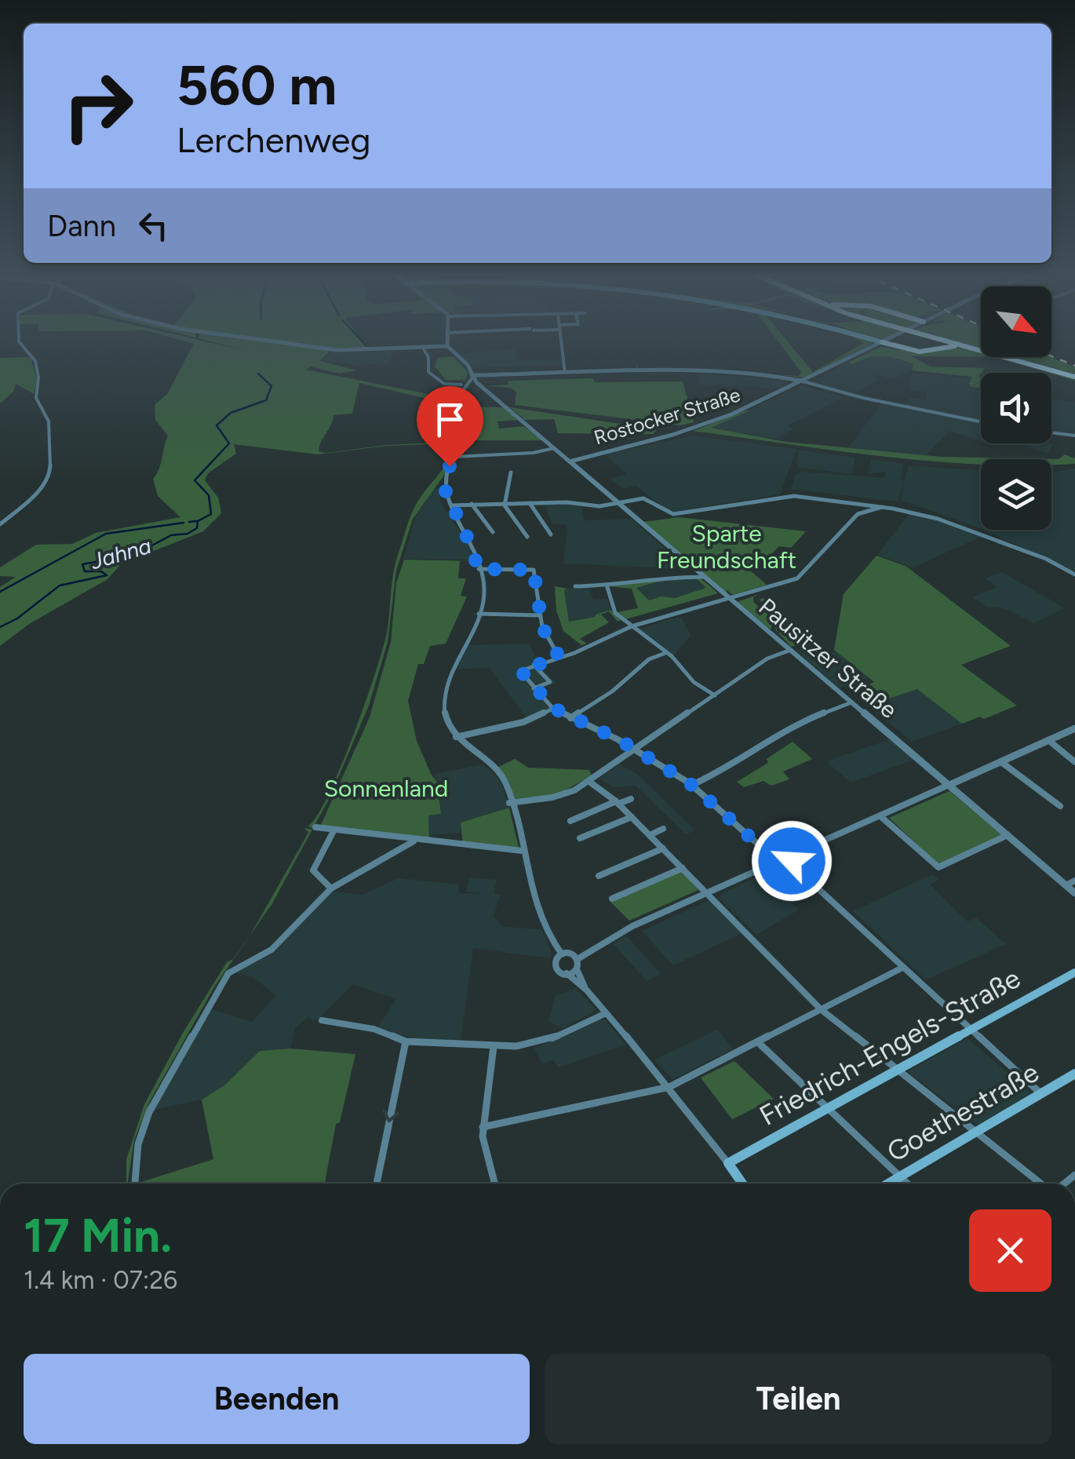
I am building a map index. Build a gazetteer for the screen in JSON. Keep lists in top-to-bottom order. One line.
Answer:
{"streets":{"main road":["Friedrich-Engels-Straße","Goethestraße"],"street":["Rostocker Straße","Pausitzer Straße"]},"crossings":[["Rostocker Straße","Pausitzer Straße"]],"water":["Jahna"],"parks":["Sparte Freundschaft","Sonnenland"],"north":"bottom right","page":{"turn":["560 m","Lerchenweg"],"then":"Dann","heading":["17 Min.","1.4 km · 07:26"],"buttons":["Beenden","Teilen"]}}
